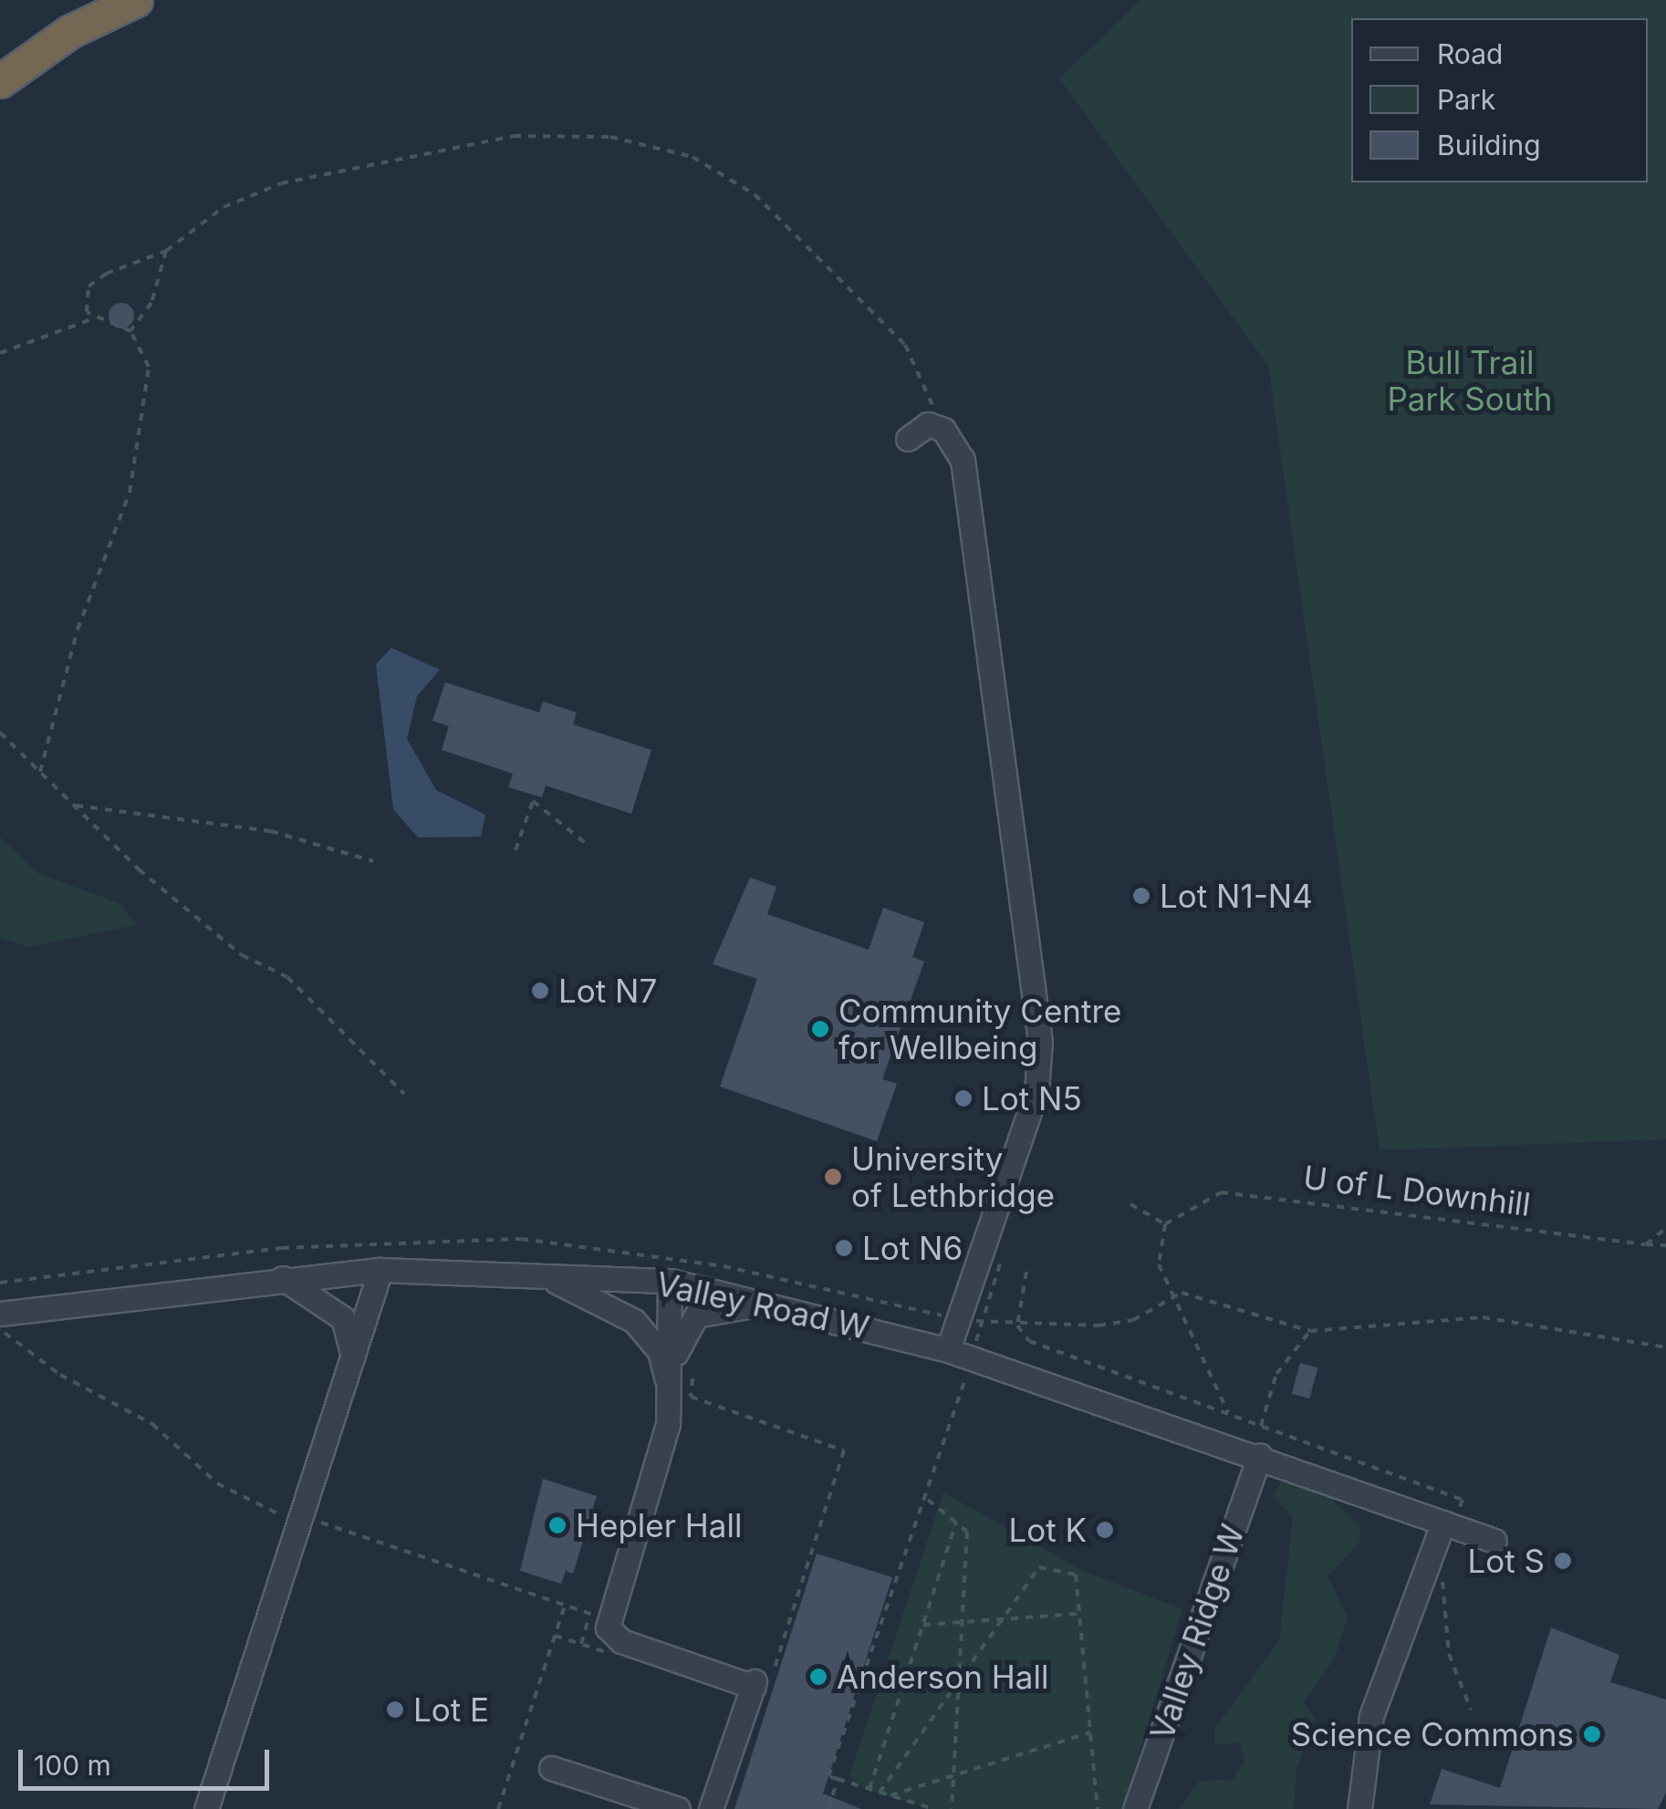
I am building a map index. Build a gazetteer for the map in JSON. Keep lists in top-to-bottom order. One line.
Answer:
{"streets":{"street":["Valley Road W","Valley Ridge W"],"path":["U of L Downhill"]},"crossings":[["Valley Road W","Valley Ridge W"]],"parks":["Bull Trail Park South"],"places":["Lot N1-N4","Lot N7","Community Centre for Wellbeing","Lot N5","University of Lethbridge","Lot N6","Hepler Hall","Lot K","Lot S","Anderson Hall","Lot E","Science Commons"],"legend":["Road","Park","Building"],"scale_bar":"100 m"}
